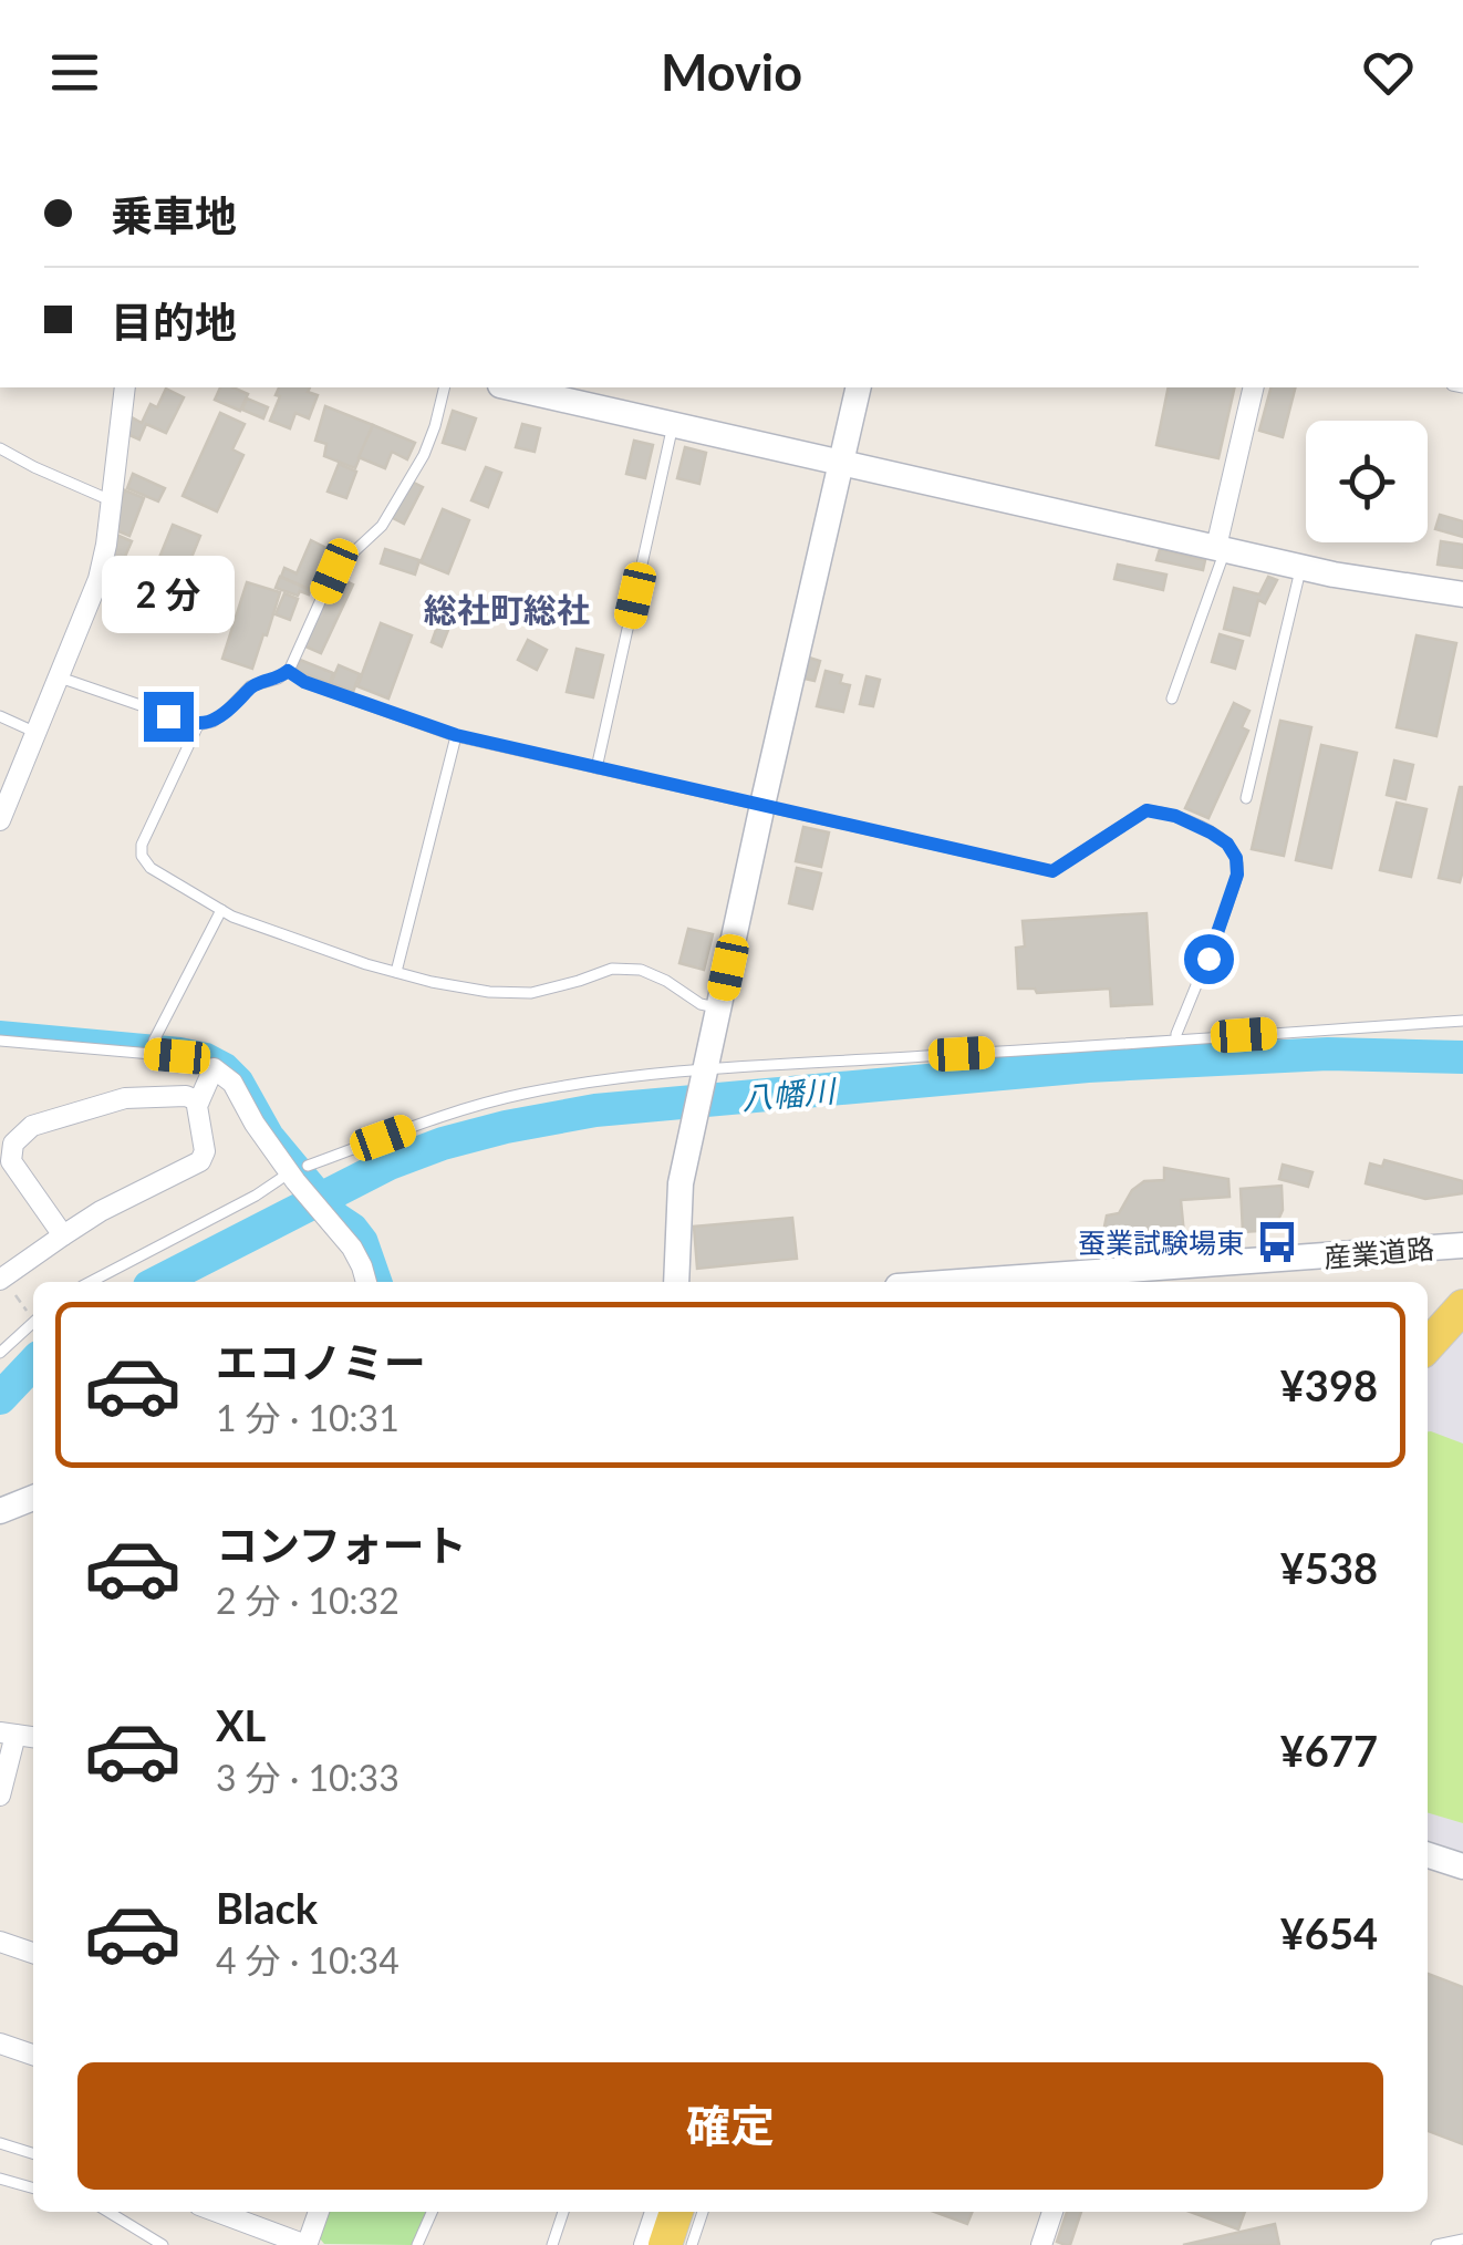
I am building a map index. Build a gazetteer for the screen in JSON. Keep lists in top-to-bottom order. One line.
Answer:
{"streets":{"street":["産業道路"]},"districts":["総社町総社"],"water":["八幡川"],"places":{"bus stop":["蚕業試験場東"]},"page":{"header":"Movio","banner":["乗車地","目的地"],"bubble":"2 分","list":[{"name":"エコノミー","note":"1 分 · 10:31","value":"¥398"},{"name":"コンフォート","note":"2 分 · 10:32","value":"¥538"},{"name":"XL","note":"3 分 · 10:33","value":"¥677"},{"name":"Black","note":"4 分 · 10:34","value":"¥654"}],"buttons":"確定"}}
